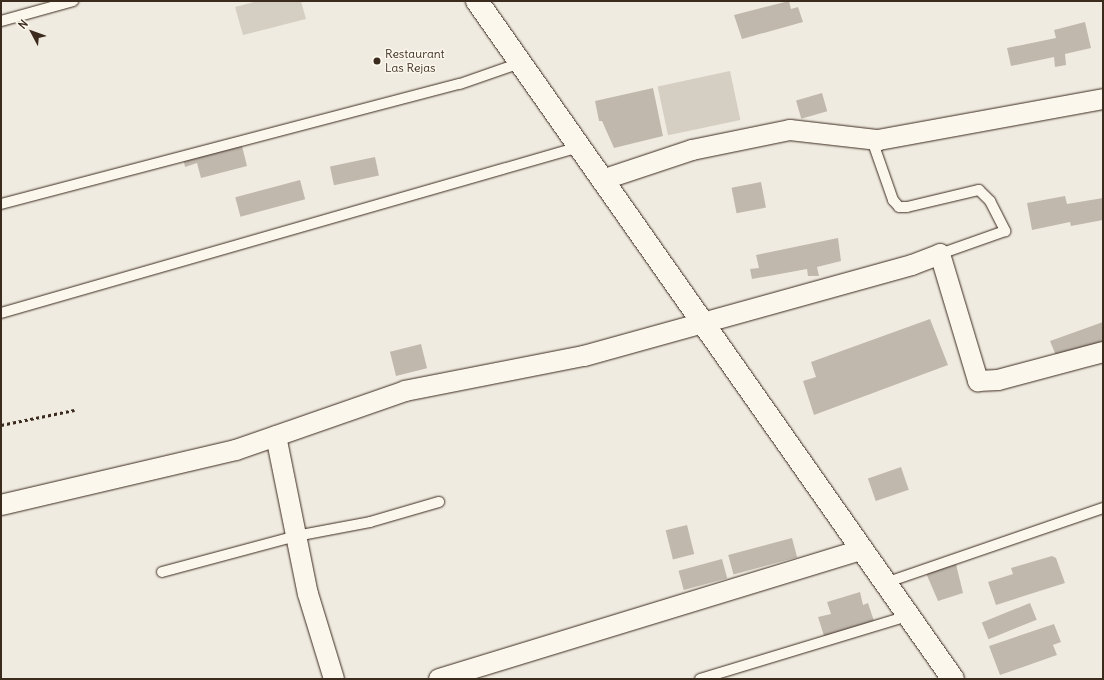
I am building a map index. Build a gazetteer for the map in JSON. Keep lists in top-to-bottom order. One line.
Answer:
{"places":["Restaurant Las Rejas"],"north":"top left"}
